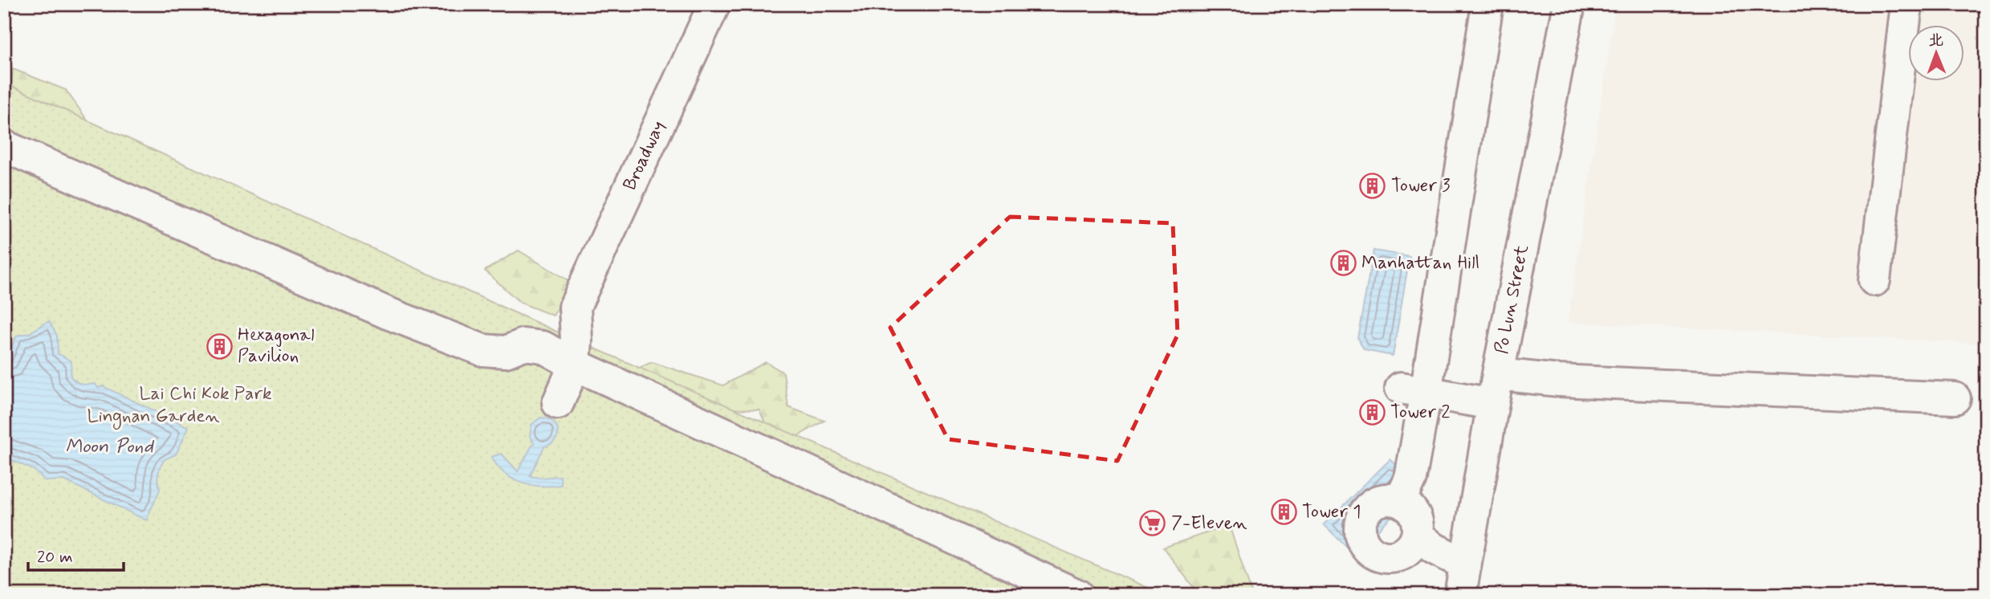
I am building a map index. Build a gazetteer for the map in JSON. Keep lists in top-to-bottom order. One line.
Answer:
{"streets":{"street":["Broadway","Po Lun Street"]},"water":["Moon Pond"],"parks":["Lai Chi Kok Park","Lingnan Garden"],"places":{"building":["Tower 3","Manhattan Hill","Hexagonal Pavilion","Tower 2","Tower 1"],"supermarket":["7-Eleven"]},"scale_bar":"20 m","north":"top"}
